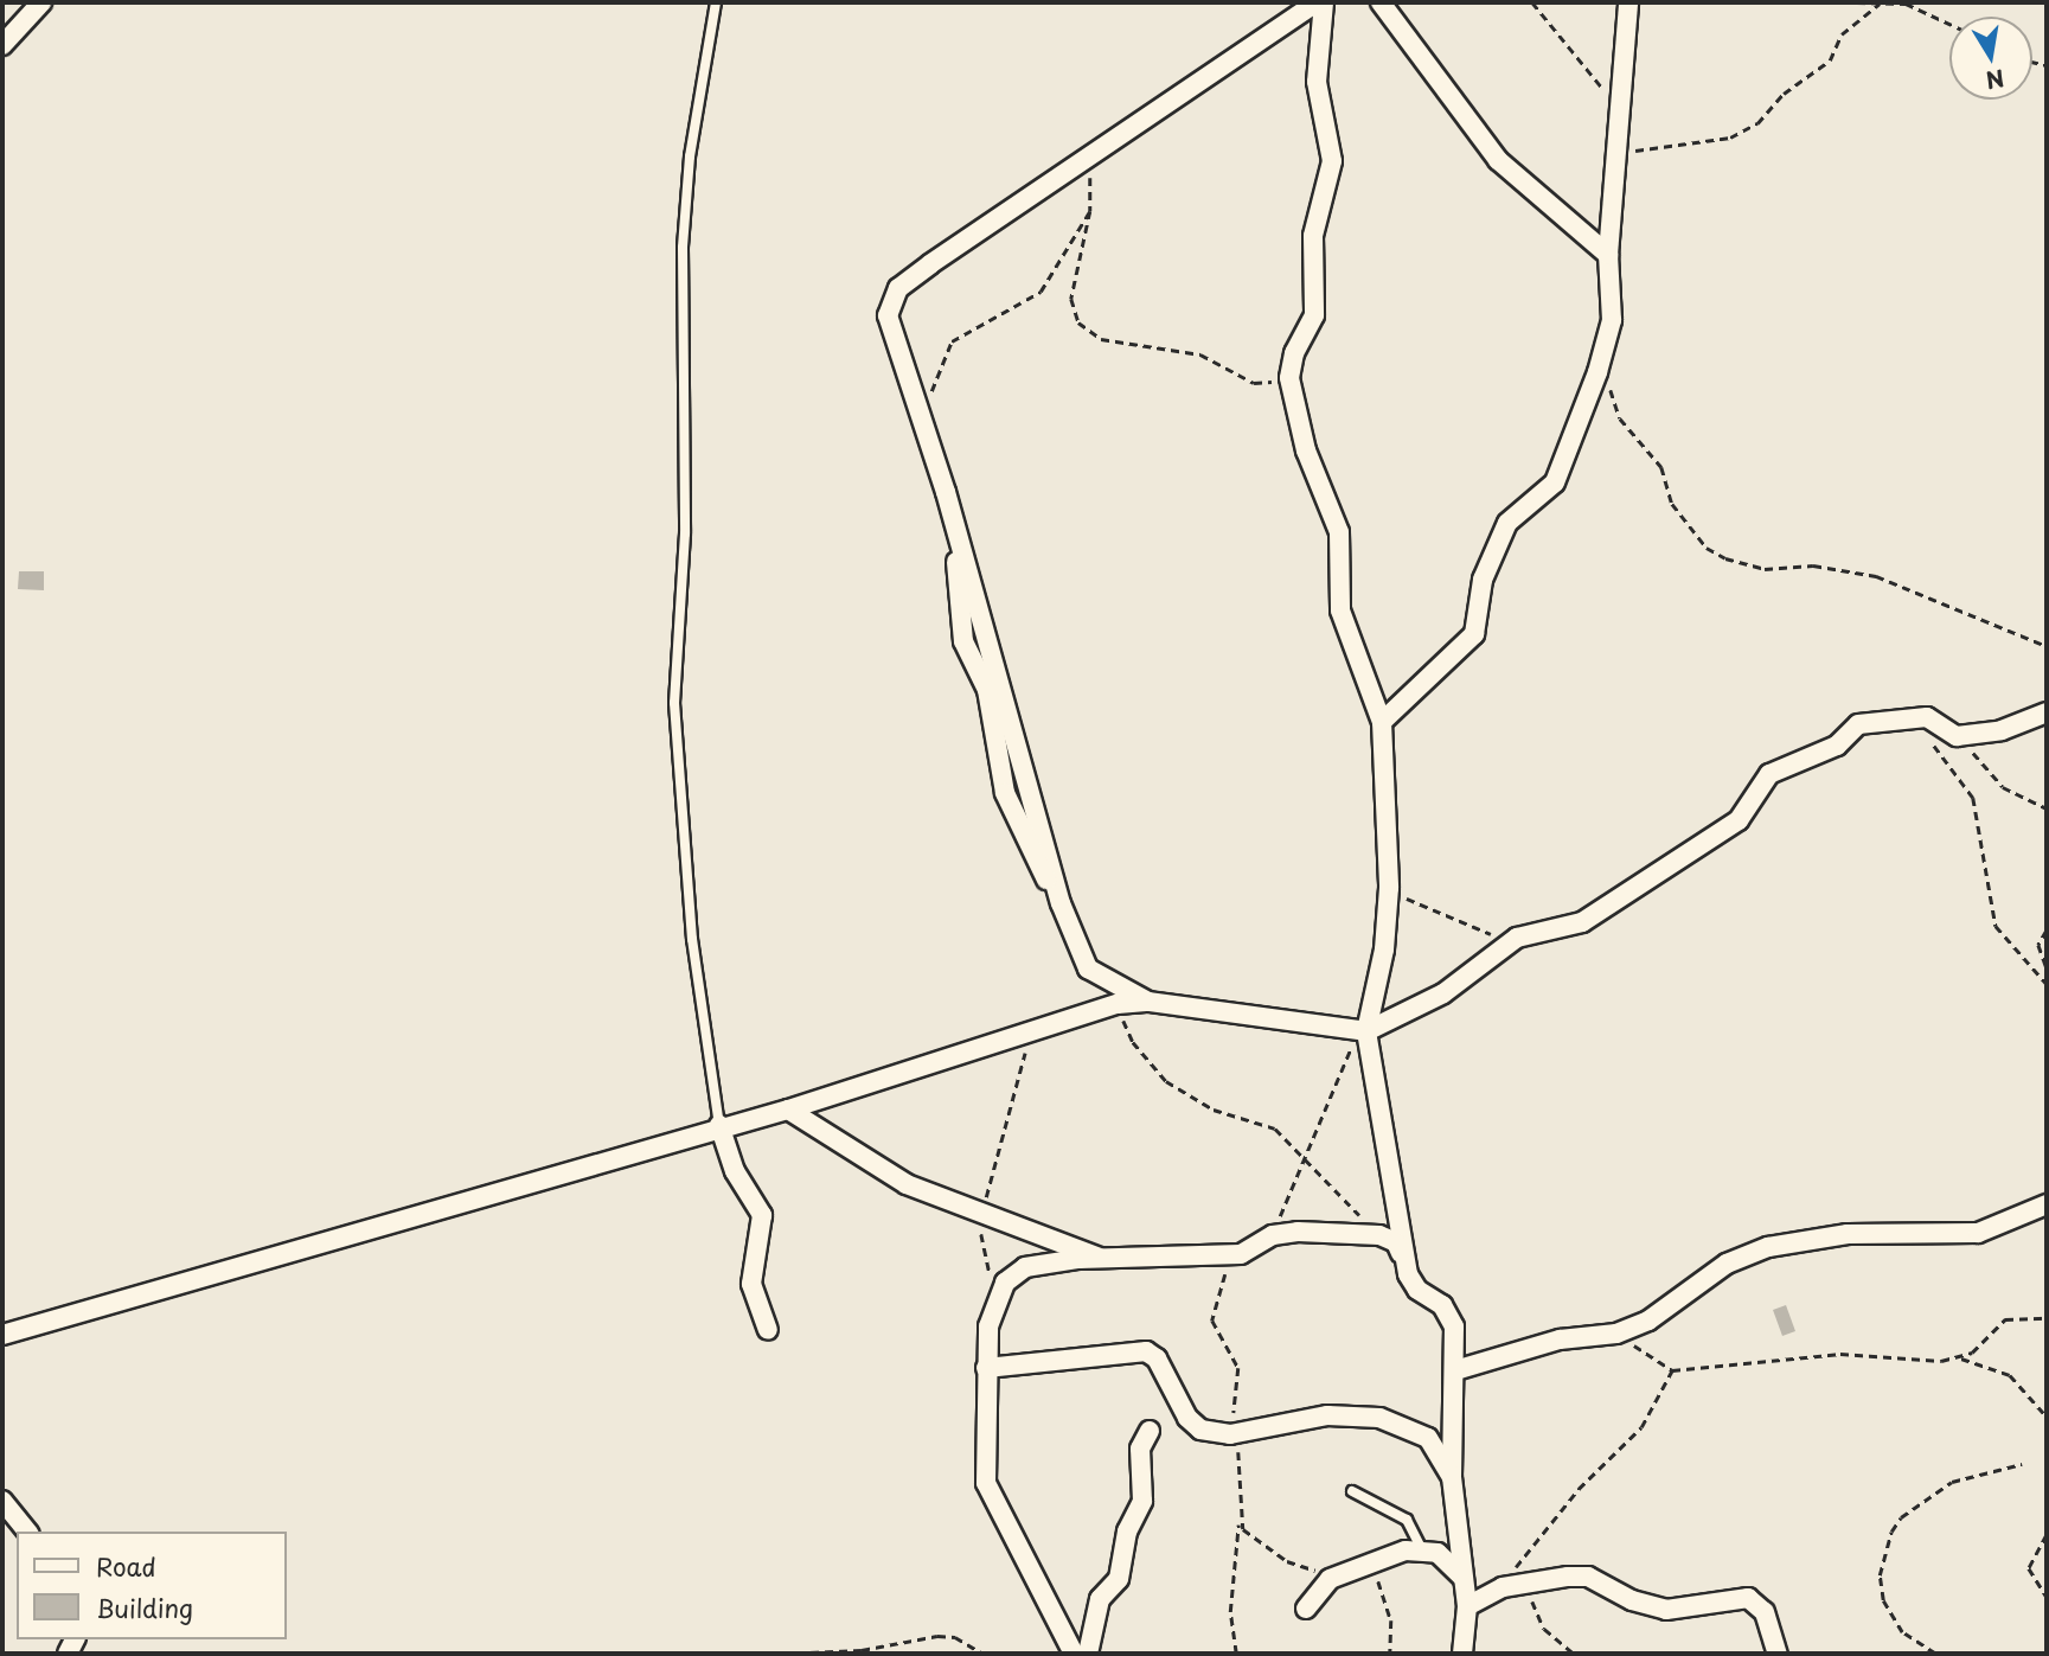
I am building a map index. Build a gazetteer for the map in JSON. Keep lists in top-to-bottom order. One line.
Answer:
{"legend":["Road","Building"],"north":"bottom"}
